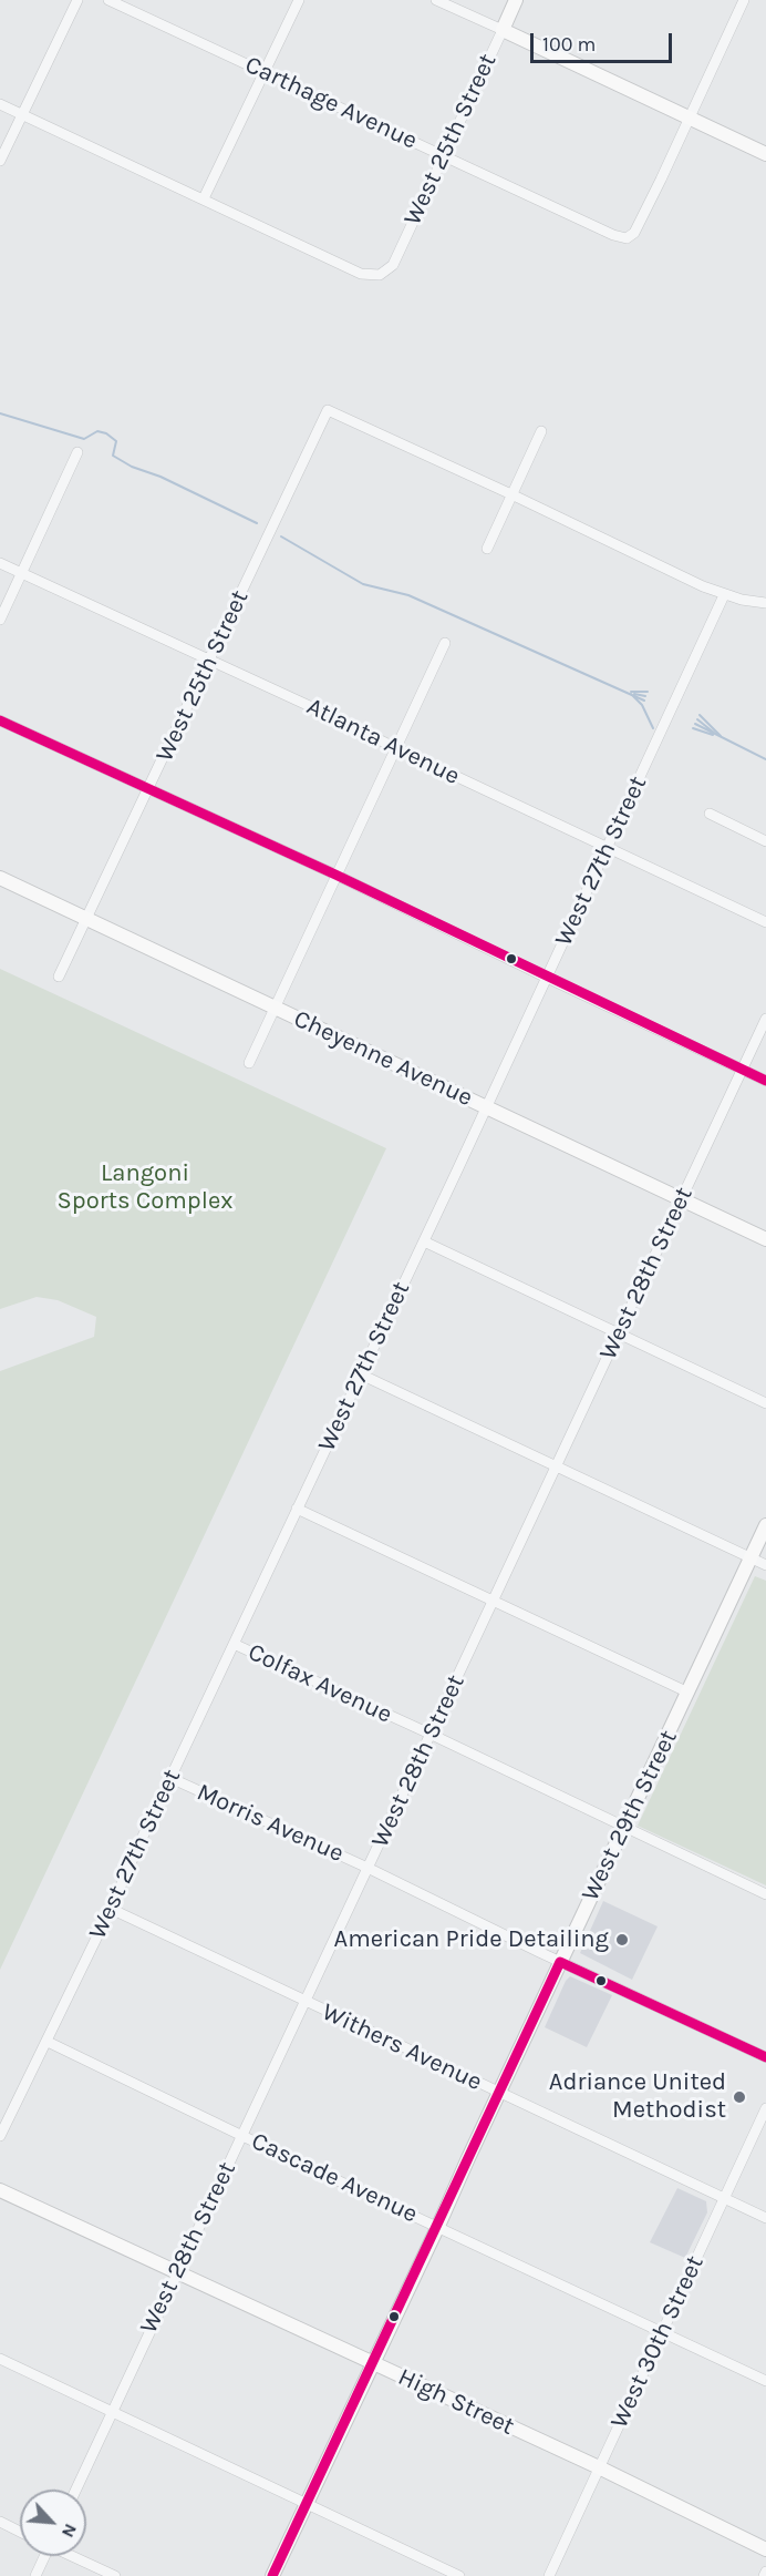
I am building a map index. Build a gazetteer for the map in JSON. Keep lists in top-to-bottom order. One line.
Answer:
{"streets":{"street":["Carthage Avenue","West 25th Street","Atlanta Avenue","West 27th Street","Cheyenne Avenue","West 28th Street","Colfax Avenue","West 29th Street","Morris Avenue","Withers Avenue","Cascade Avenue","West 30th Street","High Street"]},"crossings":[["Carthage Avenue","West 25th Street"],["West 25th Street","Atlanta Avenue"],["West 25th Street","Cheyenne Avenue"],["Atlanta Avenue","West 27th Street"],["West 27th Street","Cheyenne Avenue"],["West 27th Street","Colfax Avenue"],["West 27th Street","Morris Avenue"],["West 27th Street","Withers Avenue"],["West 27th Street","Cascade Avenue"],["Cheyenne Avenue","West 28th Street"],["West 28th Street","Colfax Avenue"],["West 28th Street","Morris Avenue"],["West 28th Street","Withers Avenue"],["West 28th Street","Cascade Avenue"],["West 28th Street","High Street"],["Colfax Avenue","West 29th Street"],["West 29th Street","Morris Avenue"],["West 29th Street","Withers Avenue"],["West 29th Street","Cascade Avenue"],["West 29th Street","High Street"],["Withers Avenue","West 30th Street"],["Cascade Avenue","West 30th Street"],["West 30th Street","High Street"]],"parks":["Langoni Sports Complex"],"places":["American Pride Detailing","Adriance United Methodist"],"scale_bar":"100 m","north":"bottom right"}
